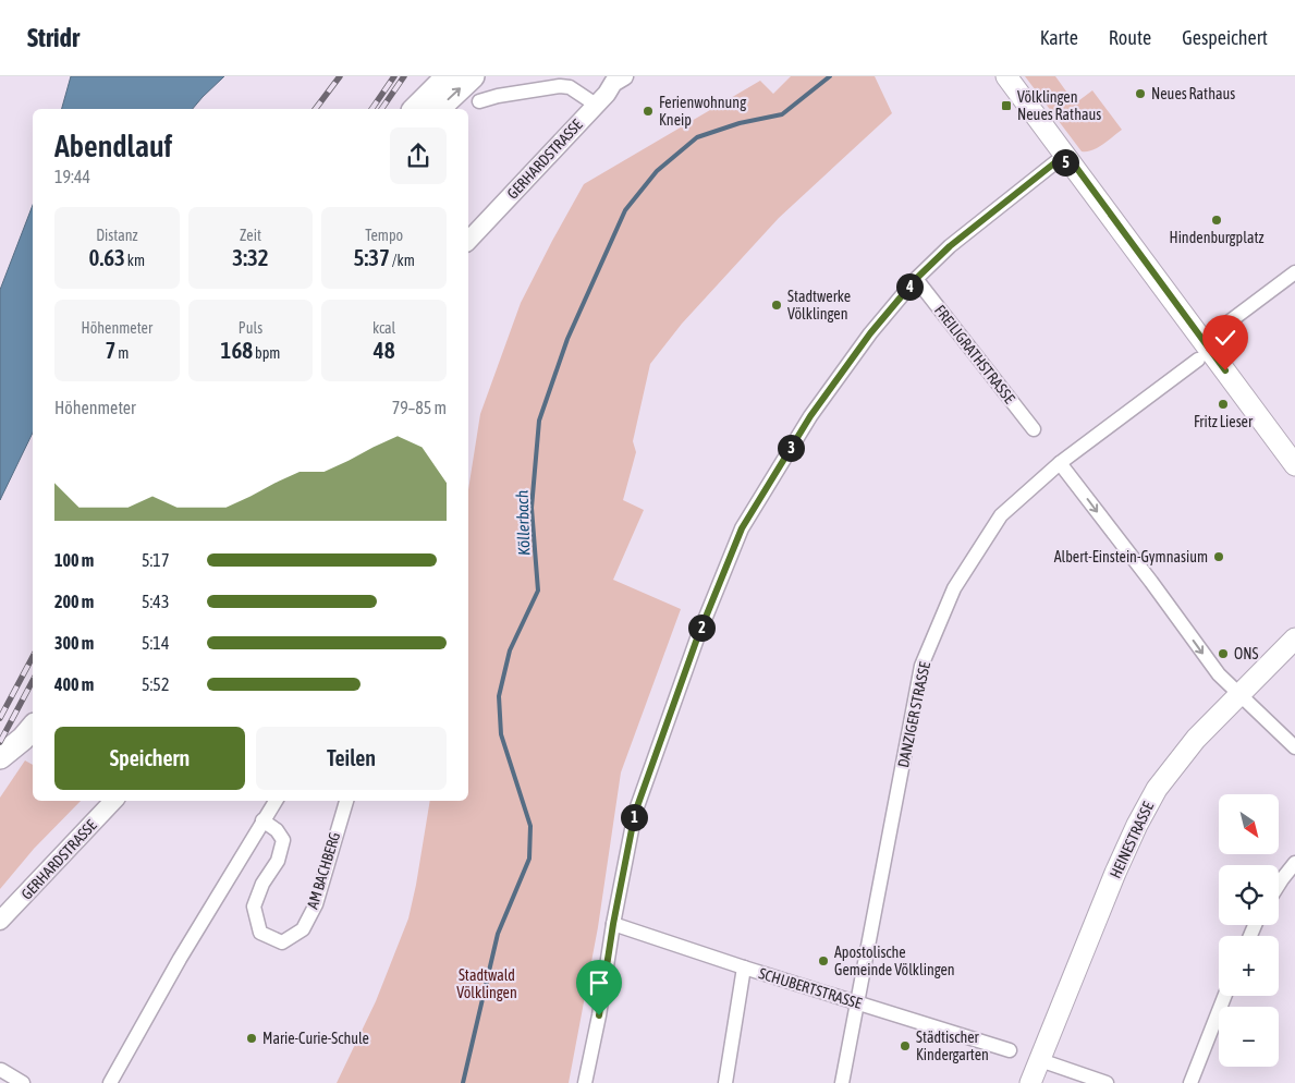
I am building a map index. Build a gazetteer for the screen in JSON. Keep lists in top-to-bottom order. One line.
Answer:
{"streets":{"main road":["HEINESTRASSE"],"street":["GERHARDSTRASSE","FREILIGRATHSTRASSE","DANZIGER STRASSE","AM BACHBERG","SCHUBERTSTRASSE"]},"crossings":[["DANZIGER STRASSE","SCHUBERTSTRASSE"]],"water":["Köllerbach"],"parks":["Stadtwald Völklingen"],"places":{"other":["Neues Rathaus","Ferienwohnung Kneip","Hindenburgplatz","Stadtwerke Völklingen","Fritz Lieser","Albert-Einstein-Gymnasium","ONS","Apostolische Gemeinde Völklingen","Marie-Curie-Schule","Städtischer Kindergarten"],"transit":["Völklingen Neues Rathaus"]},"north":"bottom right","page":{"header":"Stridr","nav":["Karte","Route","Gespeichert"],"heading":["Abendlauf","19:44"],"pins":["5","4","3","2","1"],"stats":[["Distanz","0.63 km"],["Zeit","3:32"],["Tempo","5:37 /km"],["Höhenmeter","7 m"],["Puls","168 bpm"],["kcal","48"]],"chart":["Höhenmeter","79–85 m"],"list":[{"name":"100 m","note":"5:17"},{"name":"200 m","note":"5:43"},{"name":"300 m","note":"5:14"},{"name":"400 m","note":"5:52"}],"buttons":["Speichern","Teilen"],"map_buttons":["+","−"]}}
